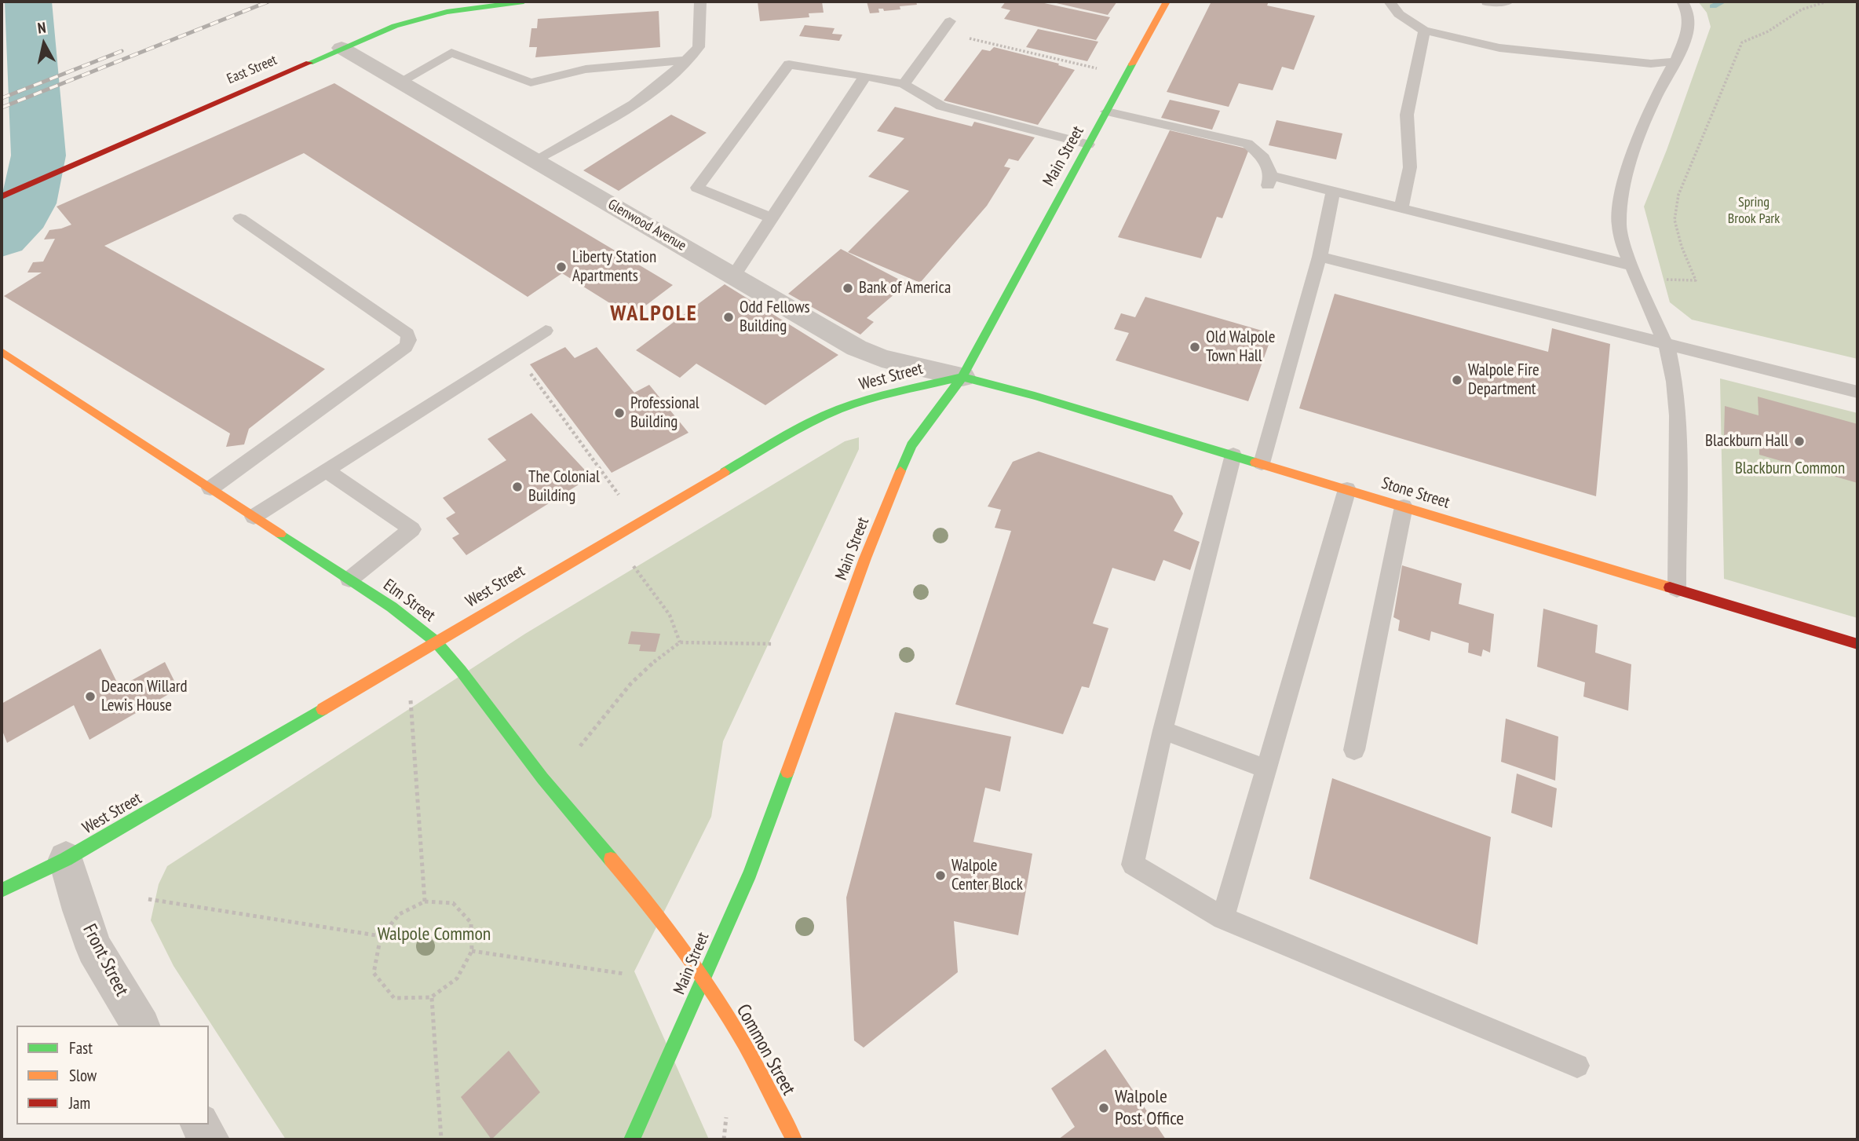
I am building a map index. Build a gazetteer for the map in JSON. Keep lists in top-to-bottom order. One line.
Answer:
{"streets":{"main road":["East Street","Main Street","West Street","Stone Street","Elm Street","Common Street"],"street":["Glenwood Avenue","Front Street"]},"crossings":[["East Street","Glenwood Avenue"],["Main Street","Glenwood Avenue"],["Main Street","West Street"],["Main Street","Stone Street"],["Main Street","Elm Street"],["Main Street","Common Street"],["Glenwood Avenue","West Street"],["Glenwood Avenue","Stone Street"],["West Street","Stone Street"],["West Street","Elm Street"],["West Street","Front Street"],["Elm Street","Common Street"]],"districts":["WALPOLE"],"parks":["Spring Brook Park","Blackburn Common","Walpole Common"],"places":["Liberty Station Apartments","Bank of America","Odd Fellows Building","Old Walpole Town Hall","Walpole Fire Department","Professional Building","Blackburn Hall","The Colonial Building","Deacon Willard Lewis House","Walpole Center Block","Walpole Post Office"],"legend":["Fast","Slow","Jam"],"north":"top"}
